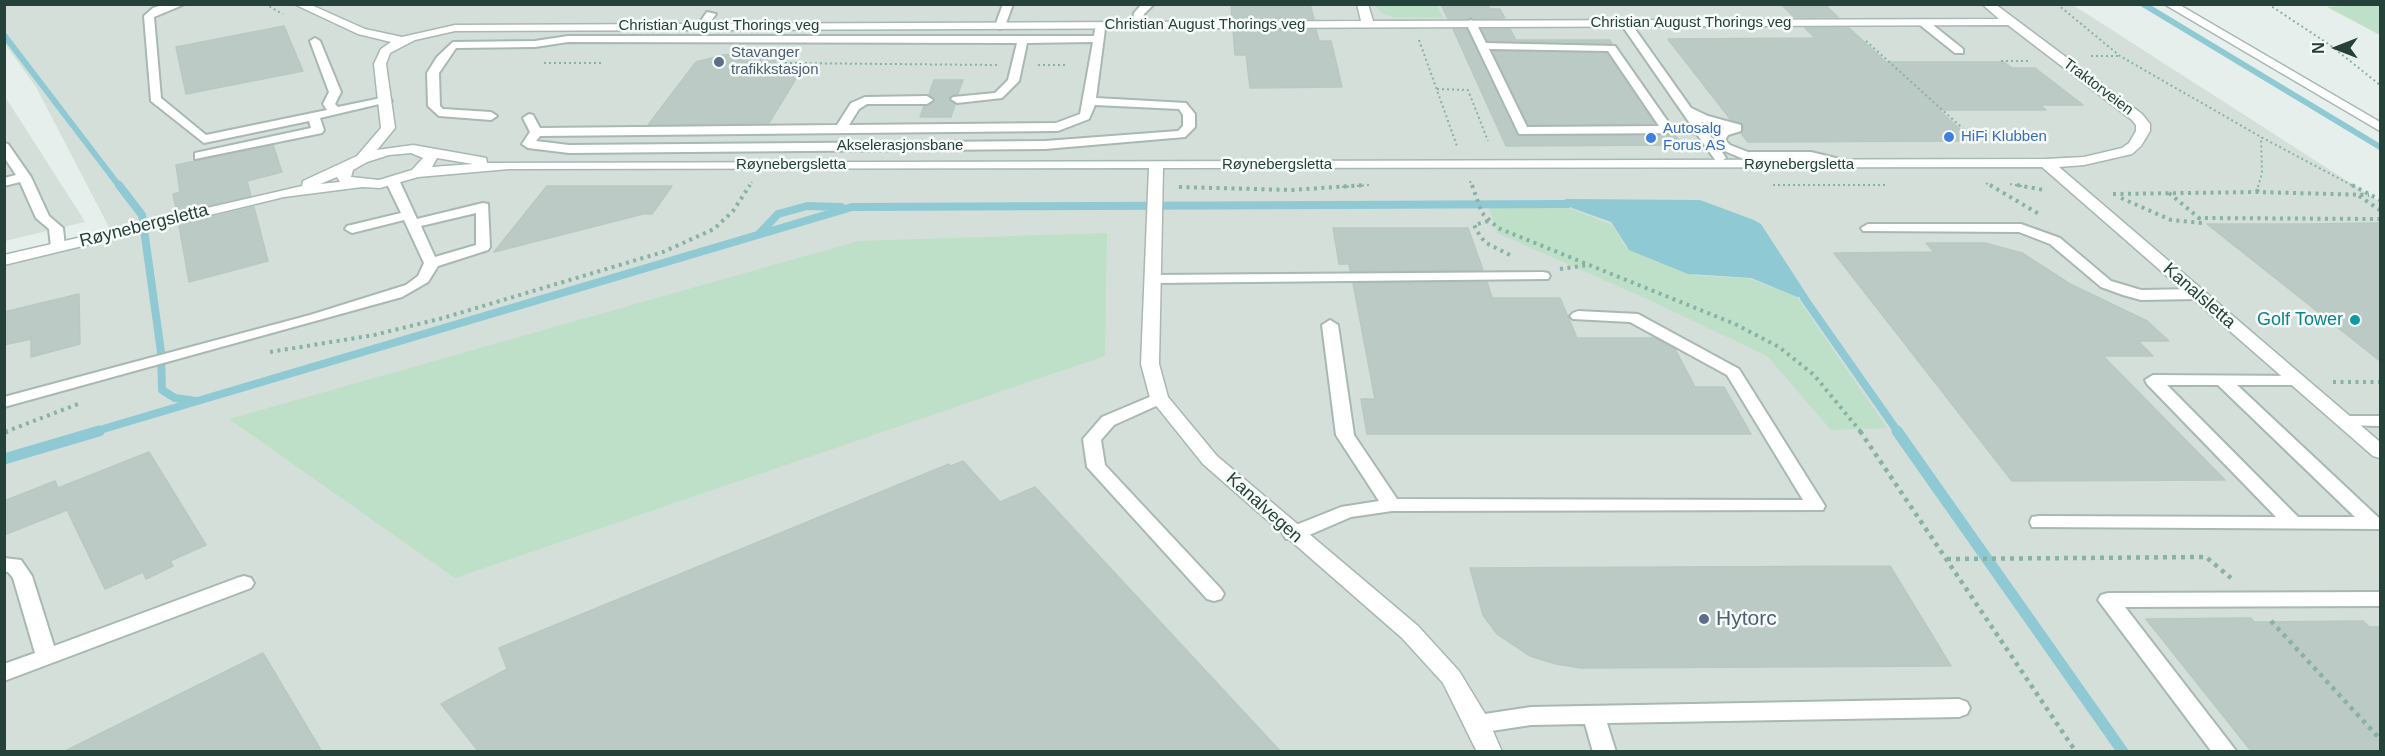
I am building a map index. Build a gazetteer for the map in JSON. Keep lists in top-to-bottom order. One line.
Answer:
{"streets":{"street":["Christian August Thorings veg","Traktorveien","Røynebergsletta","Kanalsletta","Kanalvegen"],"lane":["Akselerasjonsbane"]},"crossings":[["Christian August Thorings veg","Traktorveien"],["Traktorveien","Røynebergsletta"],["Traktorveien","Kanalsletta"],["Røynebergsletta","Kanalsletta"],["Røynebergsletta","Kanalvegen"]],"places":["Stavanger trafikkstasjon","HiFi Klubben","Autosalg Forus AS","Golf Tower","Hytorc"],"north":"left"}
